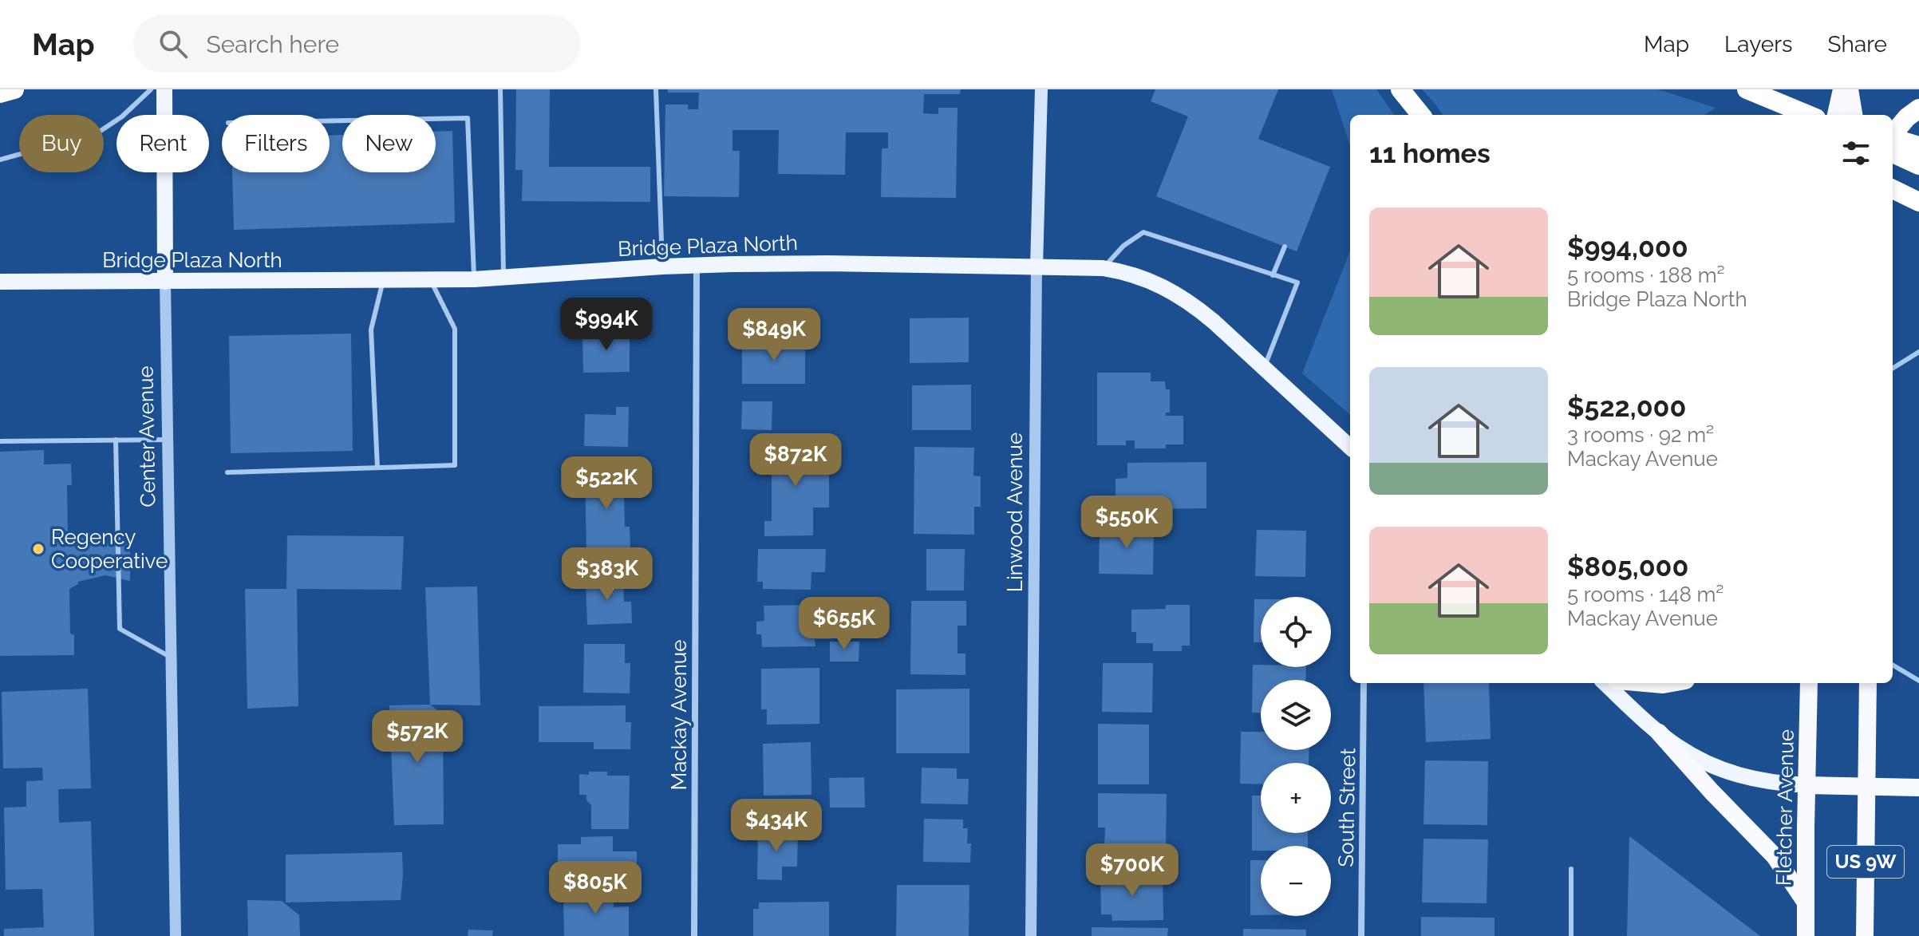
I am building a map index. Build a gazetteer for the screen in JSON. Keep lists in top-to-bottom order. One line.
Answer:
{"streets":{"highway":["Fletcher Avenue","US 9W"],"main road":["Bridge Plaza North","Center Avenue","Linwood Avenue"],"street":["Mackay Avenue","South Street"]},"crossings":[["Bridge Plaza North","Center Avenue"],["Bridge Plaza North","Linwood Avenue"],["Bridge Plaza North","Mackay Avenue"]],"places":["Regency Cooperative"],"page":{"header":"Map","search":"Search here","nav":["Map","Layers","Share"],"chip":["Buy","Rent","Filters","New"],"heading":"11 homes","list":[{"name":"$994,000","note":"5 rooms · 188 m² · Bridge Plaza North"},{"name":"$522,000","note":"3 rooms · 92 m² · Mackay Avenue"},{"name":"$805,000","note":"5 rooms · 148 m² · Mackay Avenue"}],"price":["$994K","$849K","$872K","$522K","$550K","$383K","$655K","$572K","$434K","$700K","$805K"],"map_buttons":["+","−"]}}
